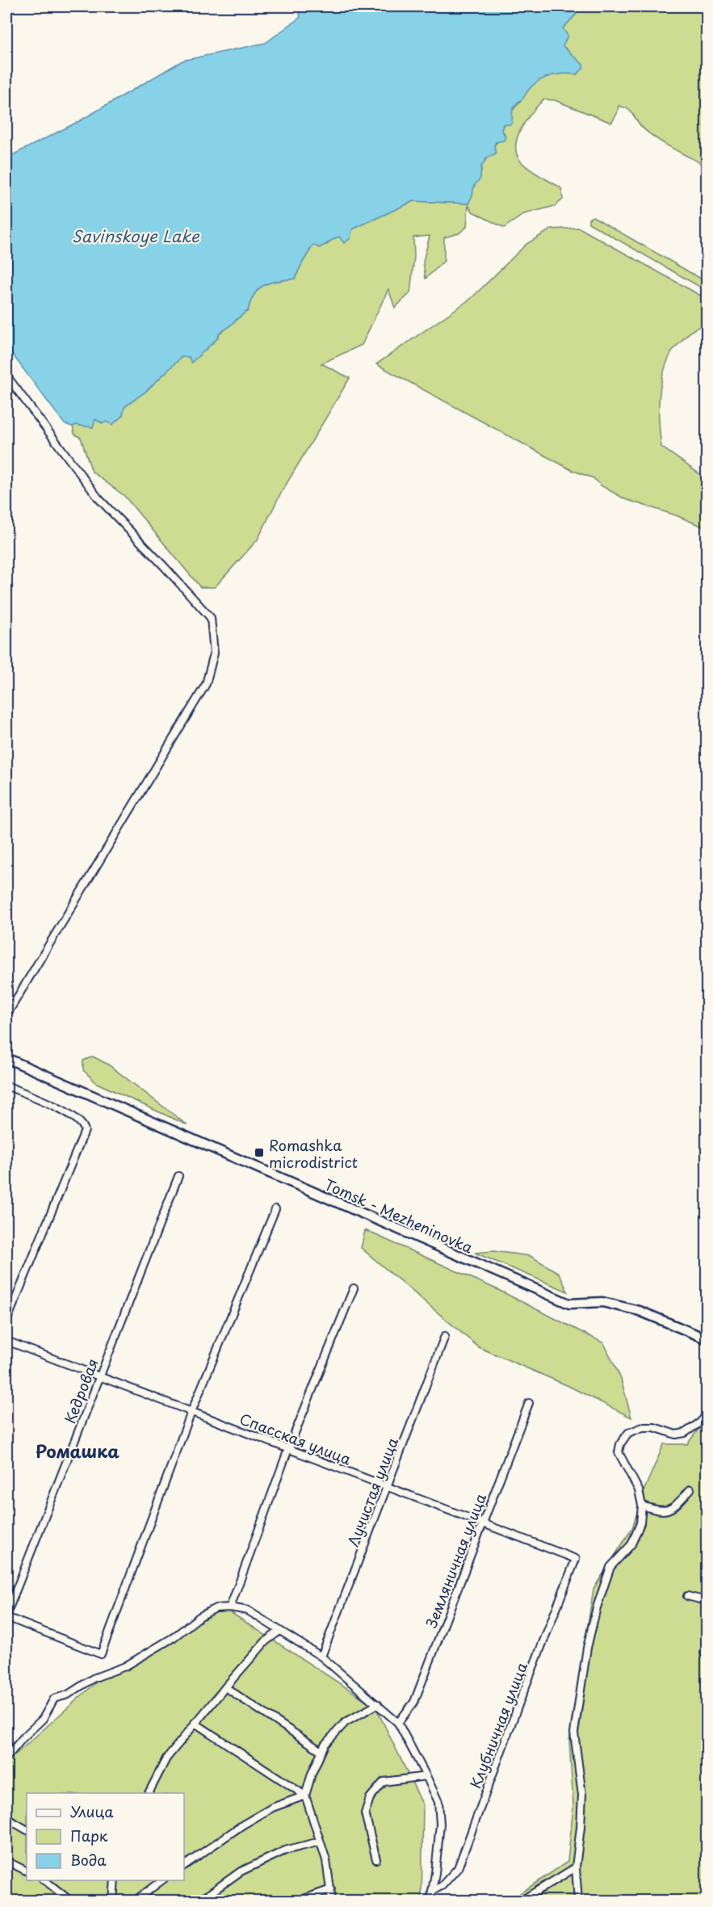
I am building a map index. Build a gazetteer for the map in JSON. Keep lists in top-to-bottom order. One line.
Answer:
{"streets":{"street":["Tomsk - Mezheninovka","Кедровая","Спасская улица","Лучистая улица","Земляничная улица","Клубничная улица"]},"crossings":[["Кедровая","Спасская улица"],["Спасская улица","Лучистая улица"],["Спасская улица","Земляничная улица"],["Спасская улица","Клубничная улица"]],"districts":["Ромашка"],"water":["Savinskoye Lake"],"places":{"transit":["Romashka microdistrict"]},"legend":["Улица","Парк","Вода"]}
